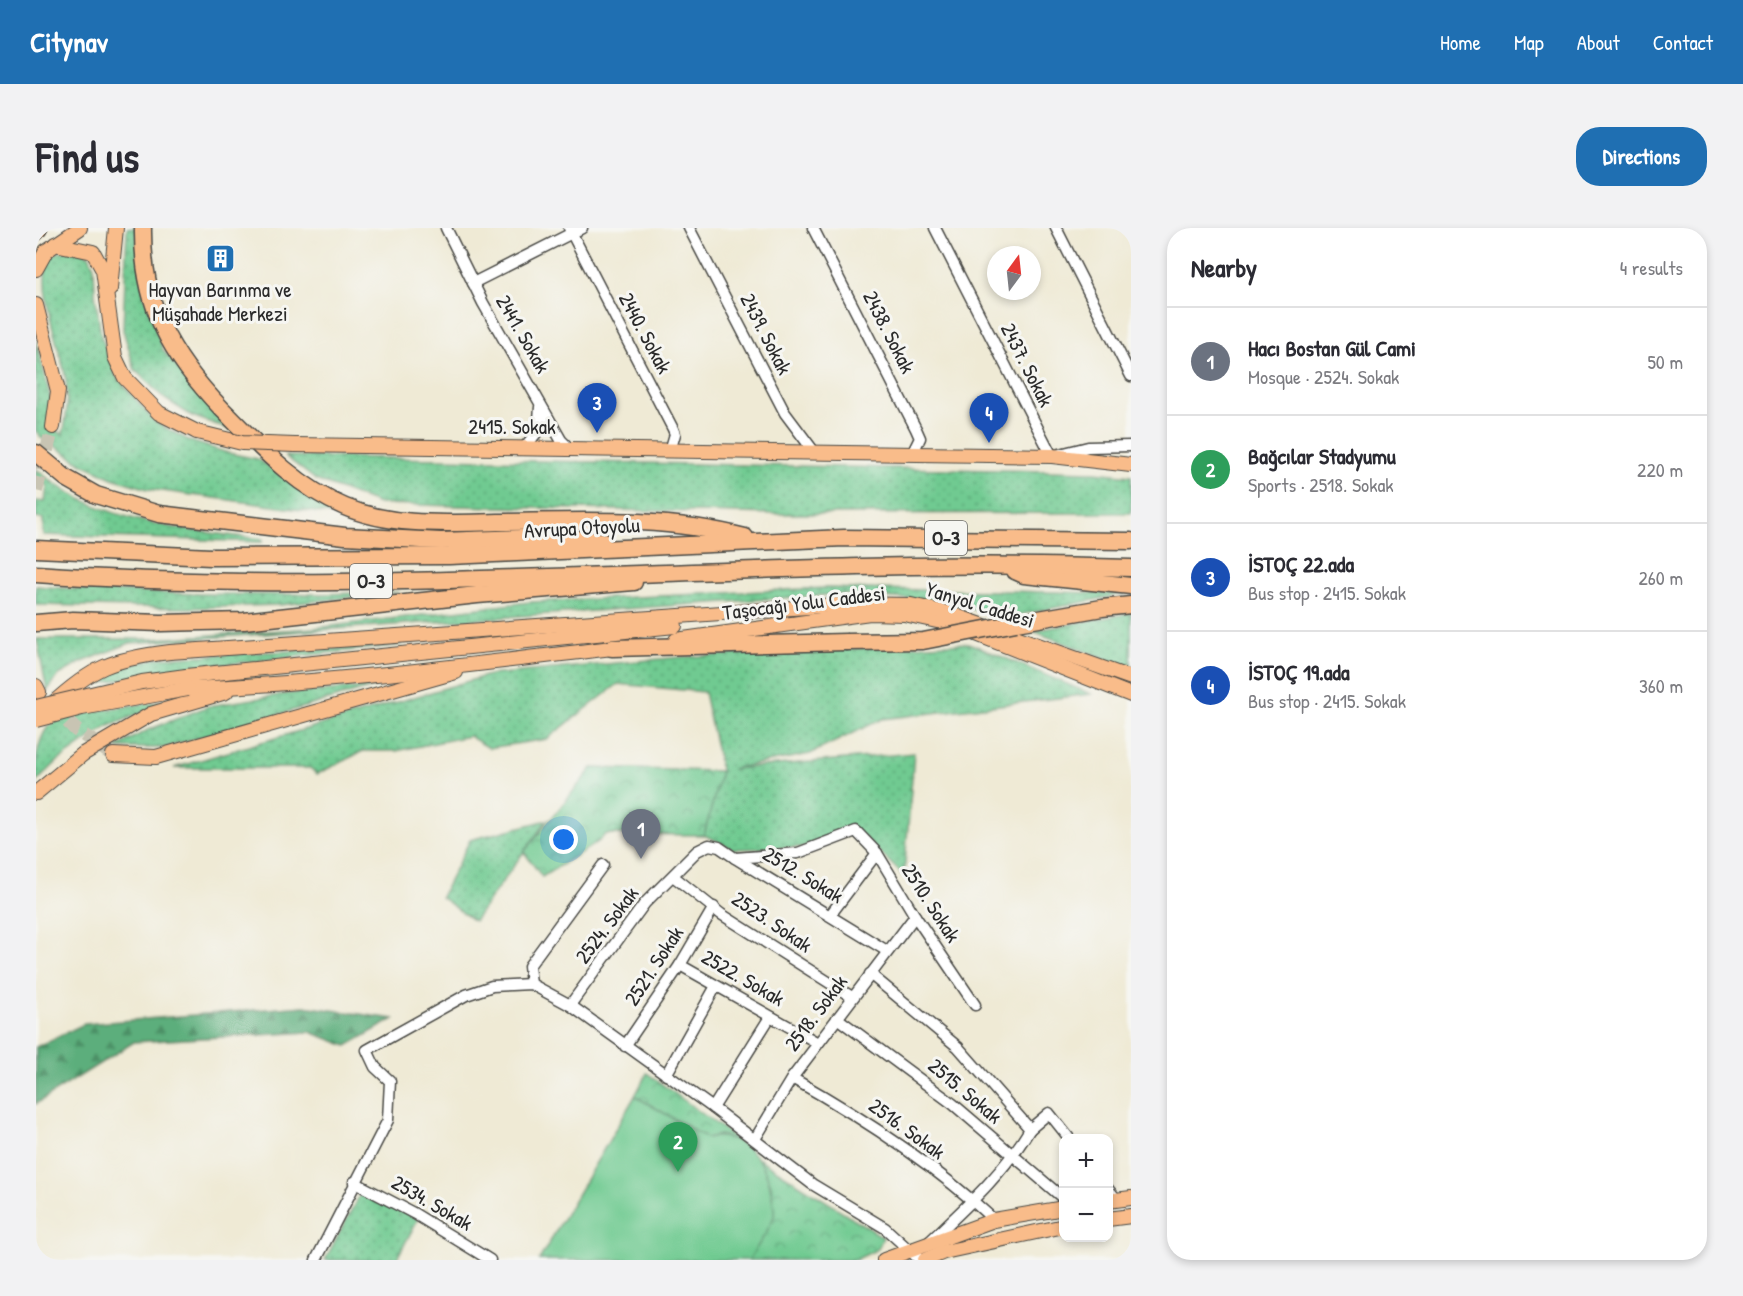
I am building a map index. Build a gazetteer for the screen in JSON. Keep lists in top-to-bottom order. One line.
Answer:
{"streets":{"highway":["Avrupa Otoyolu","O-3"],"main road":["2415. Sokak","Taşocağı Yolu Caddesi","Yanyol Caddesi"],"street":["2438. Sokak","2440. Sokak","2441. Sokak","2439. Sokak","2437. Sokak","2512. Sokak","2510. Sokak","2523. Sokak","2524. Sokak","2521. Sokak","2522. Sokak","2518. Sokak","2515. Sokak","2516. Sokak","2534. Sokak"]},"crossings":[["2438. Sokak","2415. Sokak"],["2440. Sokak","2415. Sokak"],["2441. Sokak","2415. Sokak"],["2439. Sokak","2415. Sokak"],["2437. Sokak","2415. Sokak"],["2512. Sokak","2510. Sokak"],["2512. Sokak","2524. Sokak"],["2512. Sokak","2518. Sokak"],["2510. Sokak","2518. Sokak"],["2523. Sokak","2524. Sokak"],["2523. Sokak","2521. Sokak"],["2523. Sokak","2518. Sokak"],["2521. Sokak","2522. Sokak"],["2522. Sokak","2518. Sokak"],["2518. Sokak","2515. Sokak"],["2518. Sokak","2516. Sokak"]],"places":{"building":["Hayvan Barınma ve Müşahade Merkezi"]},"north":"top","page":{"header":"Citynav","nav":["Home","Map","About","Contact"],"buttons":"Directions","title":"Find us","heading":["Nearby","4 results"],"list":[{"mark":"1","name":"Hacı Bostan Gül Cami","note":"Mosque · 2524. Sokak","value":"50 m"},{"mark":"2","name":"Bağcılar Stadyumu","note":"Sports · 2518. Sokak","value":"220 m"},{"mark":"3","name":"İSTOÇ 22.ada","note":"Bus stop · 2415. Sokak","value":"260 m"},{"mark":"4","name":"İSTOÇ 19.ada","note":"Bus stop · 2415. Sokak","value":"360 m"}],"pins":["3","4","1","2"],"map_buttons":["+","−"]}}
